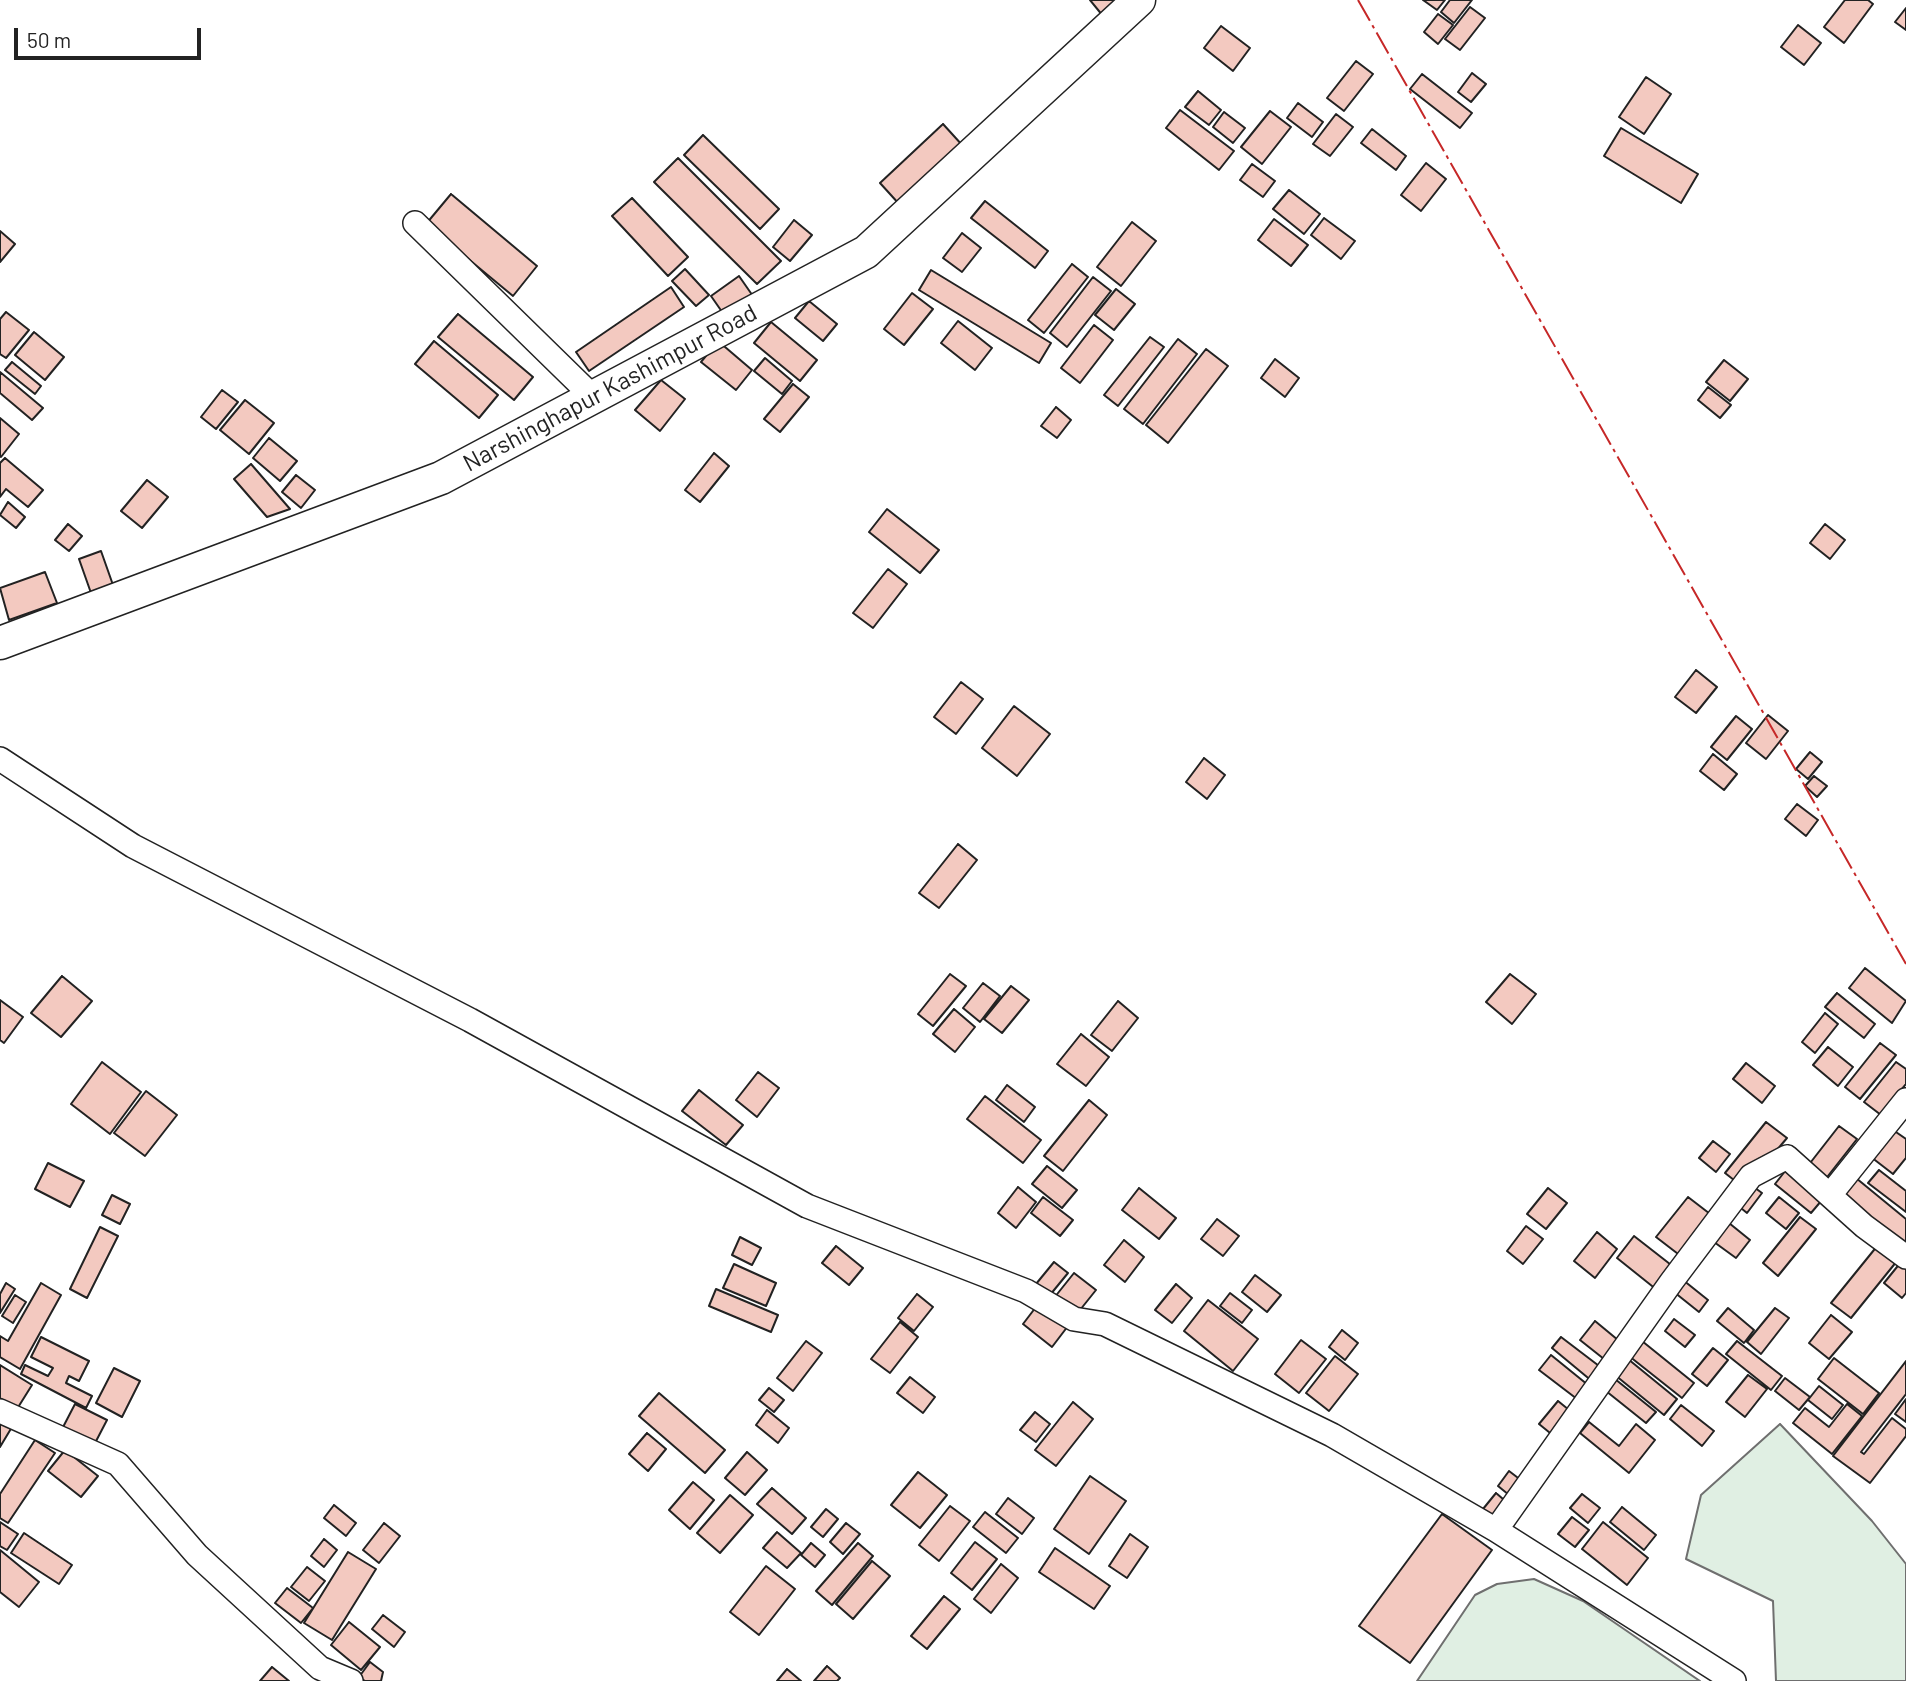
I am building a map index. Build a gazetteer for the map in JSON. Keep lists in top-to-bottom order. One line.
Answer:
{"streets":{"street":["Narshinghapur Kashimpur Road"]},"scale_bar":"50 m"}
